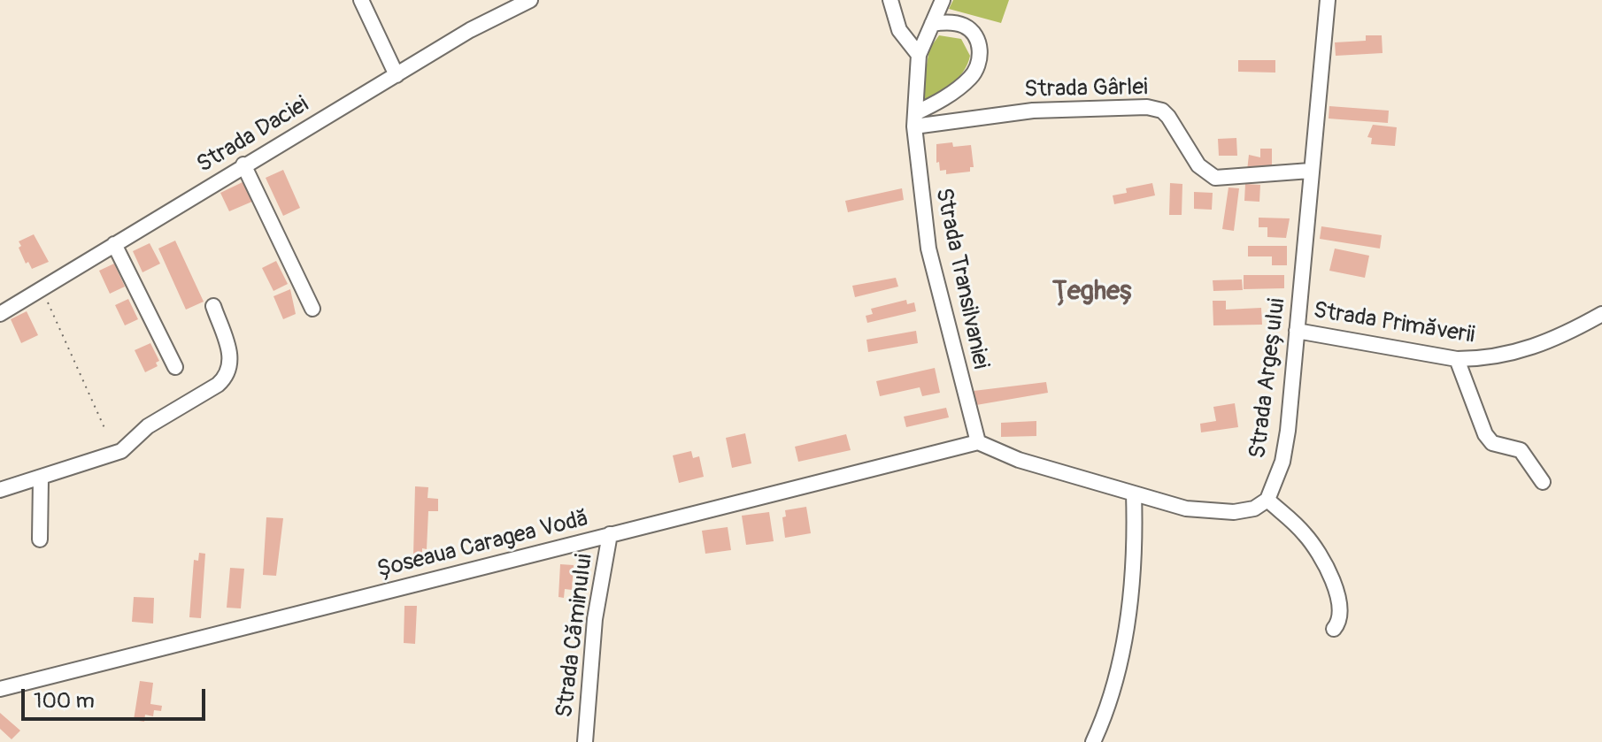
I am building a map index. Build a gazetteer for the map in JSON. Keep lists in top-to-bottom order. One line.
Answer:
{"streets":{"street":["Strada Gârlei","Strada Daciei","Strada Transilvaniei","Strada Primăverii","Strada Argeșului","Șoseaua Caragea Vodă","Strada Căminului"]},"crossings":[["Strada Gârlei","Strada Transilvaniei"],["Strada Gârlei","Strada Argeșului"],["Strada Transilvaniei","Șoseaua Caragea Vodă"],["Strada Primăverii","Strada Argeșului"],["Șoseaua Caragea Vodă","Strada Căminului"]],"districts":["Țegheș"],"scale_bar":"100 m"}
